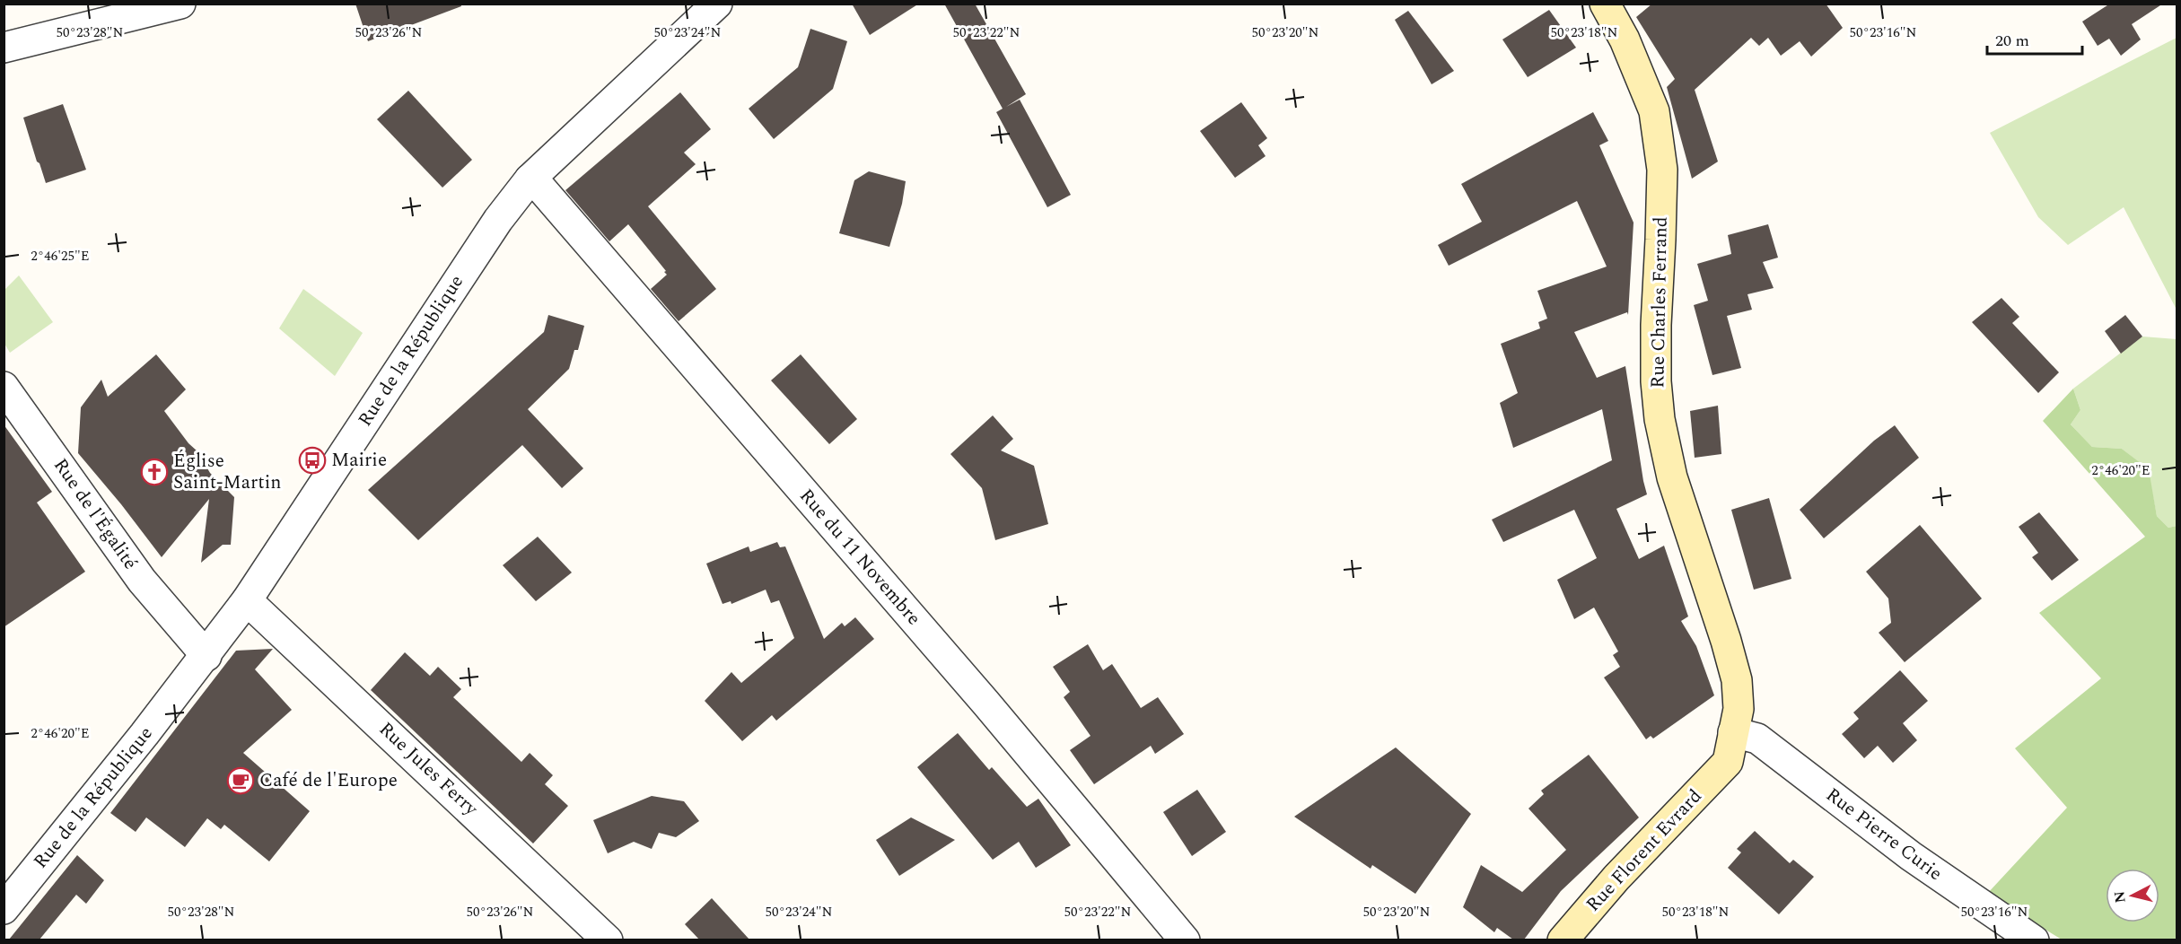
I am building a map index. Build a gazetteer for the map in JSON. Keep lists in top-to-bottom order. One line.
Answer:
{"streets":{"street":["Rue Charles Ferrand","Rue de la République","Rue de l'Égalité","Rue du 11 Novembre","Rue Jules Ferry","Rue Pierre Curie","Rue Florent Evrard"]},"crossings":[["Rue Charles Ferrand","Rue Pierre Curie"],["Rue Charles Ferrand","Rue Florent Evrard"],["Rue de la République","Rue de l'Égalité"],["Rue de la République","Rue du 11 Novembre"],["Rue de la République","Rue Jules Ferry"]],"places":{"bus stop":["Mairie"],"church":["Église Saint-Martin"],"cafe":["Café de l'Europe"]},"scale_bar":"20 m","north":"left","coordinates":["50°23'28\"N","50°23'26\"N","50°23'24\"N","50°23'22\"N","50°23'20\"N","50°23'18\"N","50°23'16\"N","2°46'25\"E","2°46'20\"E"]}
